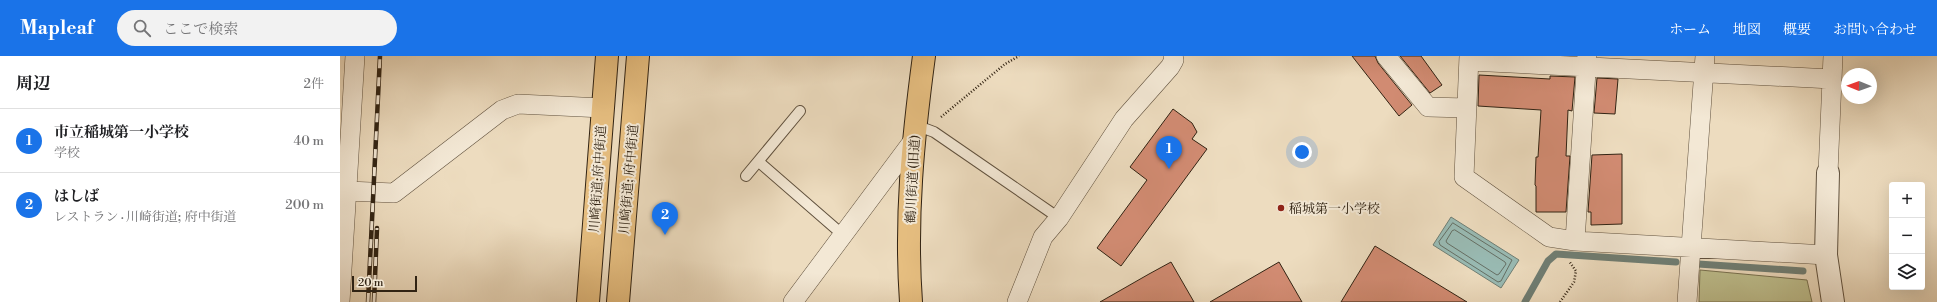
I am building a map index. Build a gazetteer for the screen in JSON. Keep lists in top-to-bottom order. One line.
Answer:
{"streets":{"main road":["川崎街道;府中街道","川崎街道; 府中街道","鶴川街道 (旧道)"]},"places":["稲城第一小学校"],"scale_bar":"20 m","north":"left","page":{"header":"Mapleaf","search":"ここで検索","nav":["ホーム","地図","概要","お問い合わせ"],"heading":["周辺","2件"],"list":[{"mark":"1","name":"市立稲城第一小学校","note":"学校","value":"40 m"},{"mark":"2","name":"はしば","note":"レストラン · 川崎街道; 府中街道","value":"200 m"}],"pins":["1","2"],"map_buttons":["+","−"],"scale":"20 m"}}
